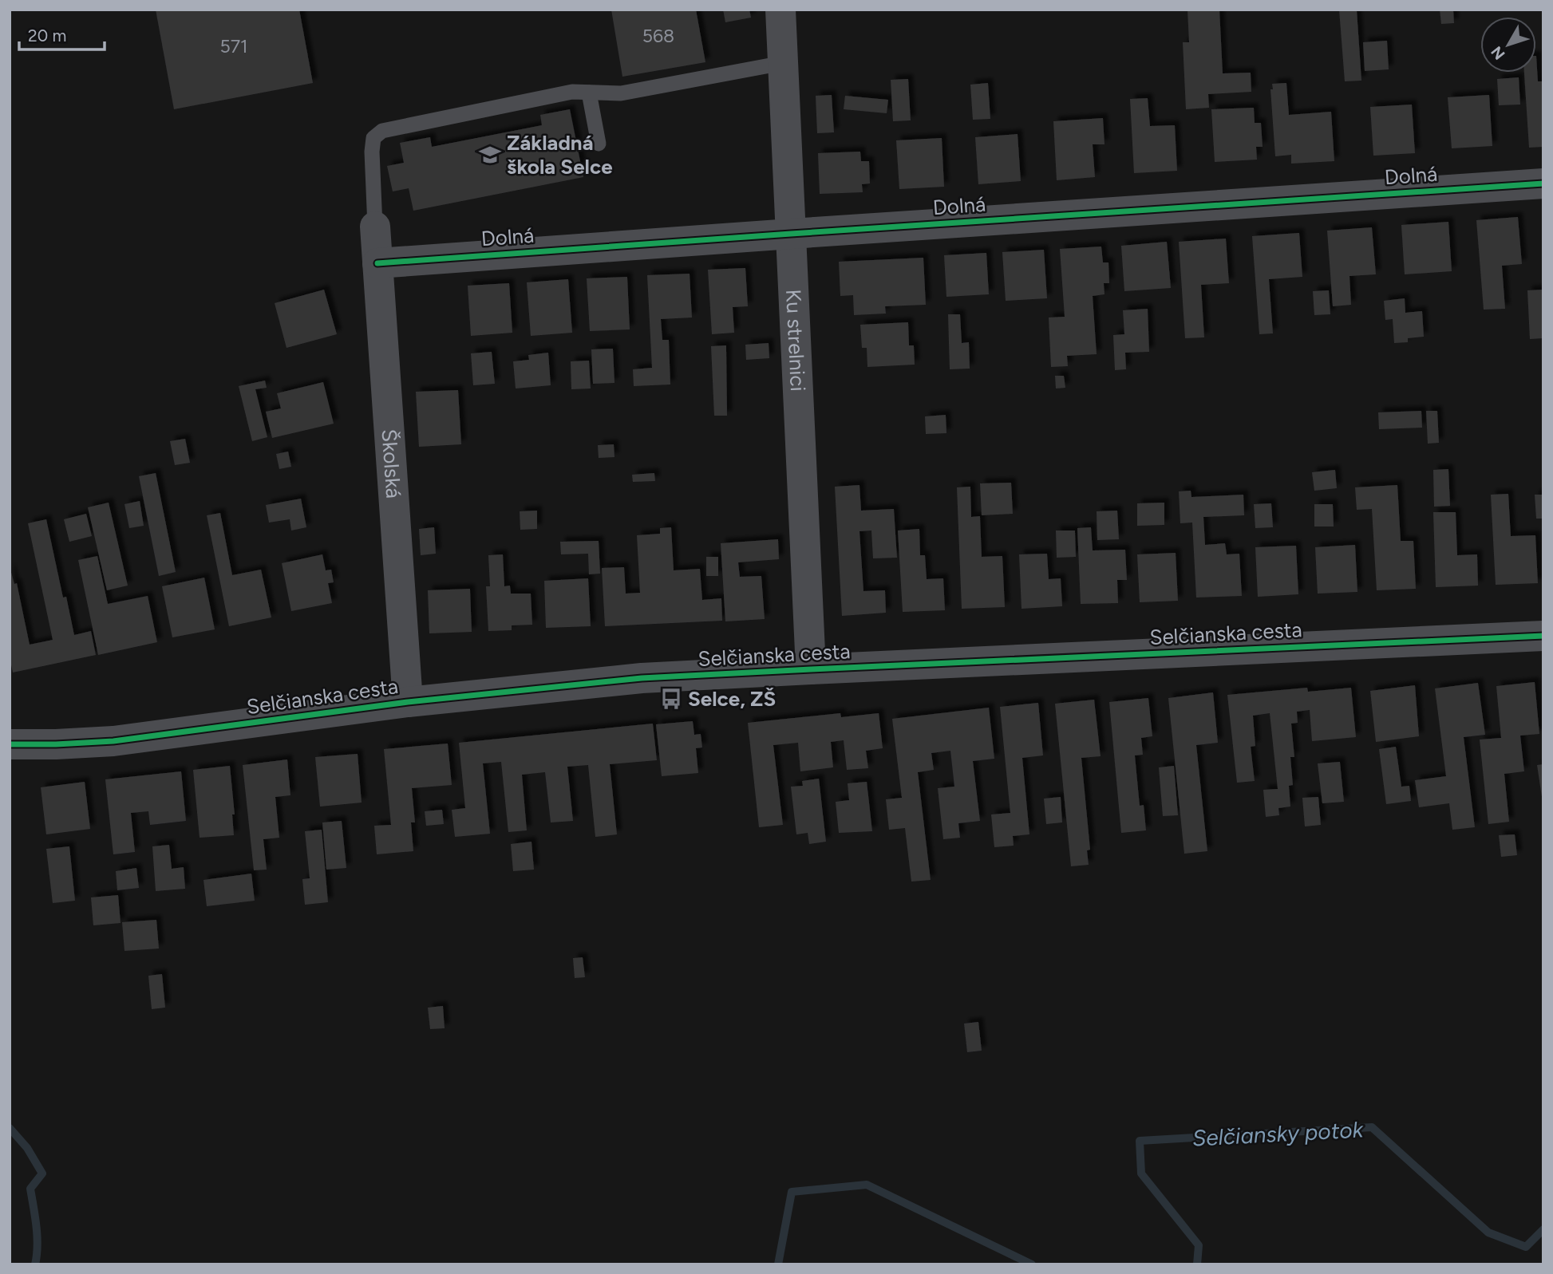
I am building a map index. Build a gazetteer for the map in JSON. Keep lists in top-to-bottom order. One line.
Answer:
{"streets":{"street":["Dolná","Ku strelnici","Školská","Selčianska cesta"]},"crossings":[["Dolná","Ku strelnici"],["Dolná","Školská"],["Ku strelnici","Selčianska cesta"],["Školská","Selčianska cesta"]],"water":["Selčiansky potok"],"places":{"school or university":["Základná škola Selce"],"bus stop":["Selce, ZŠ"]},"house_numbers":["568","571"],"scale_bar":"20 m","north":"bottom left"}
